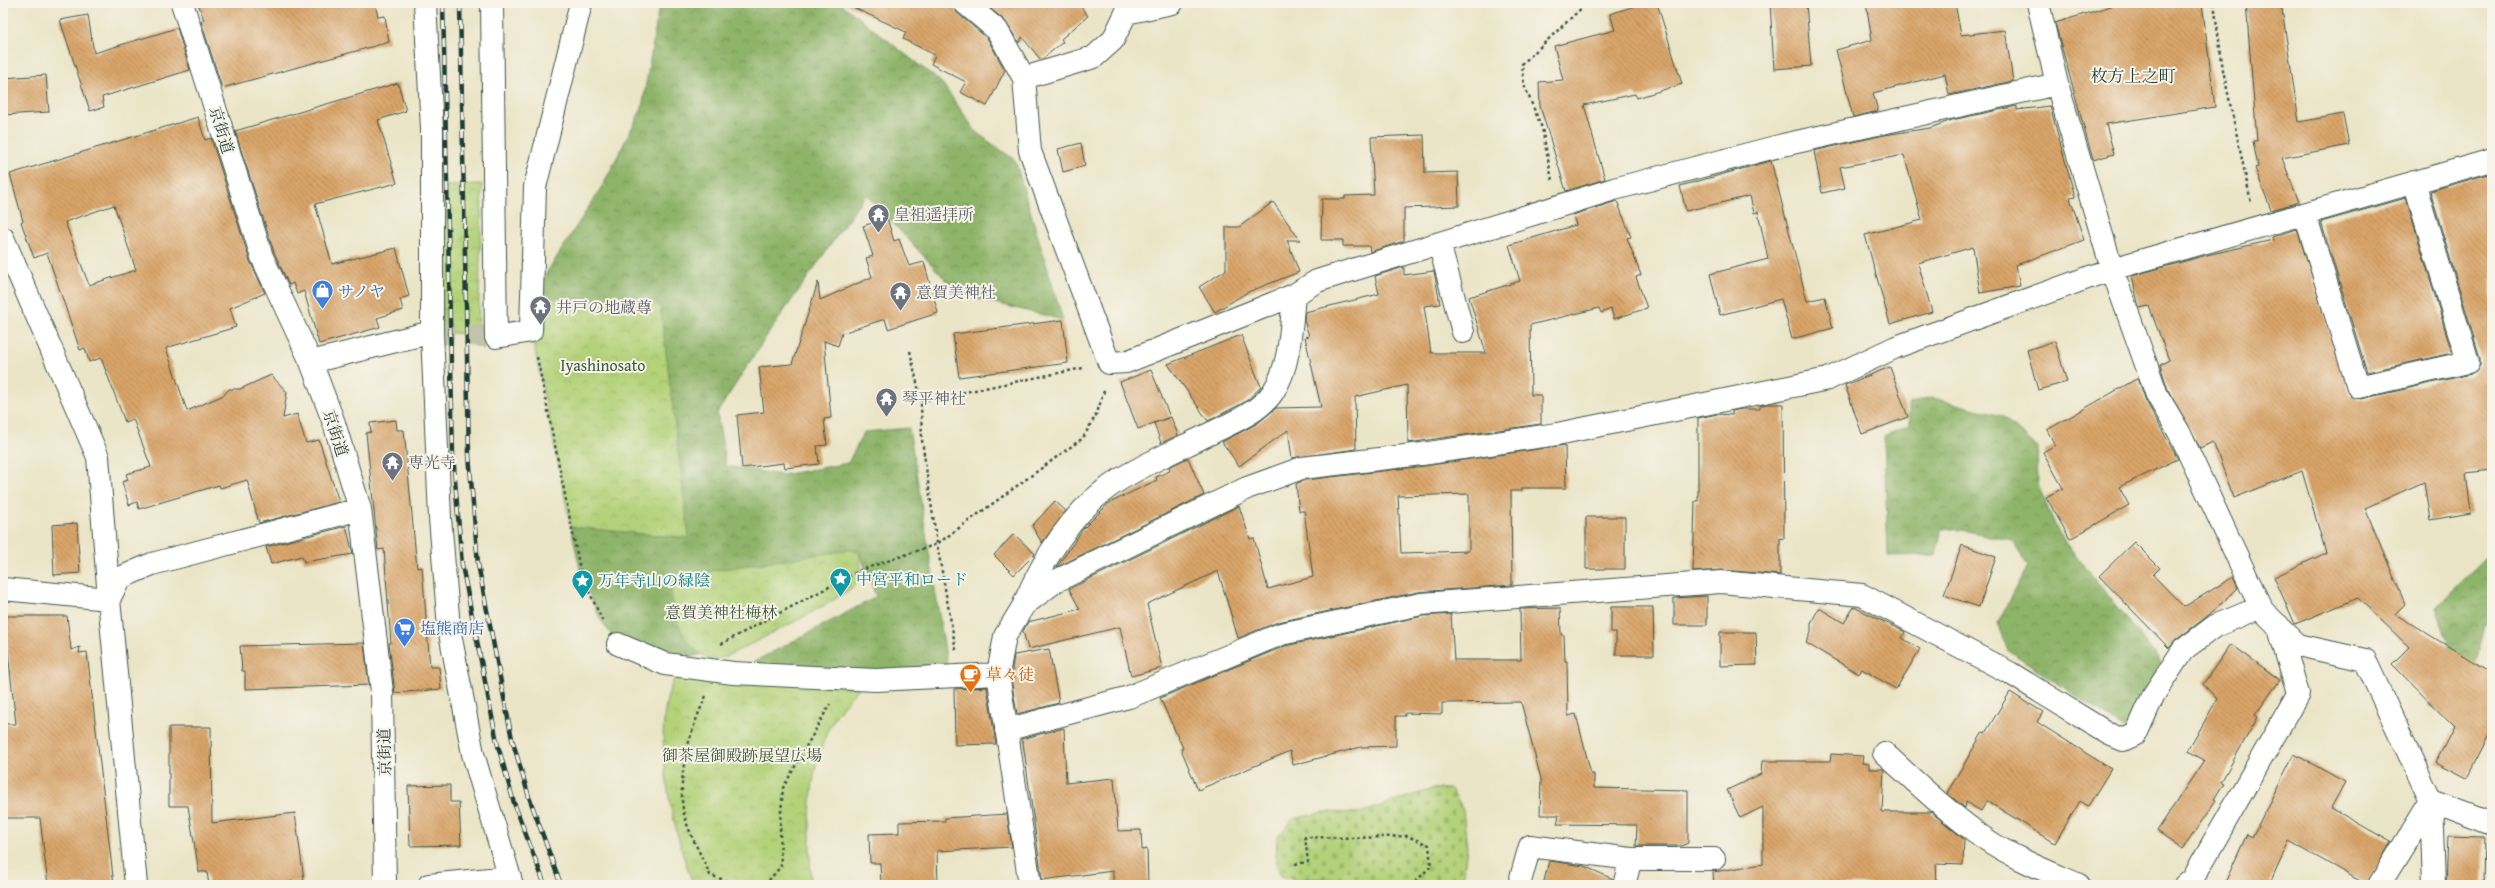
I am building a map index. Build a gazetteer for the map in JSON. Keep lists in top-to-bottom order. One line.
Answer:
{"streets":{"street":["京街道"]},"districts":["枚方上之町"],"parks":["Iyashinosato","意賀美神社梅林","御茶屋御殿跡展望広場"],"places":{"temple":["皇祖遥拝所","意賀美神社","井戸の地蔵尊","琴平神社","専光寺"],"shop":["サノヤ"],"place":["中宮平和ロード","万年寺山の緑陰"],"supermarket":["塩熊商店"],"cafe":["草々徒"]}}
